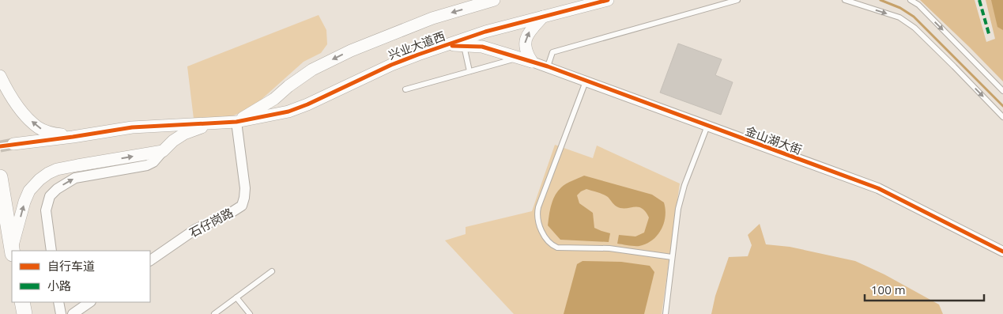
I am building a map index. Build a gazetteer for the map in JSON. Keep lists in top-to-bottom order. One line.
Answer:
{"streets":{"street":["兴业大道西","金山湖大街","石仔岗路"]},"crossings":[["兴业大道西","石仔岗路"]],"legend":["自行车道","小路"],"scale_bar":"100 m"}
